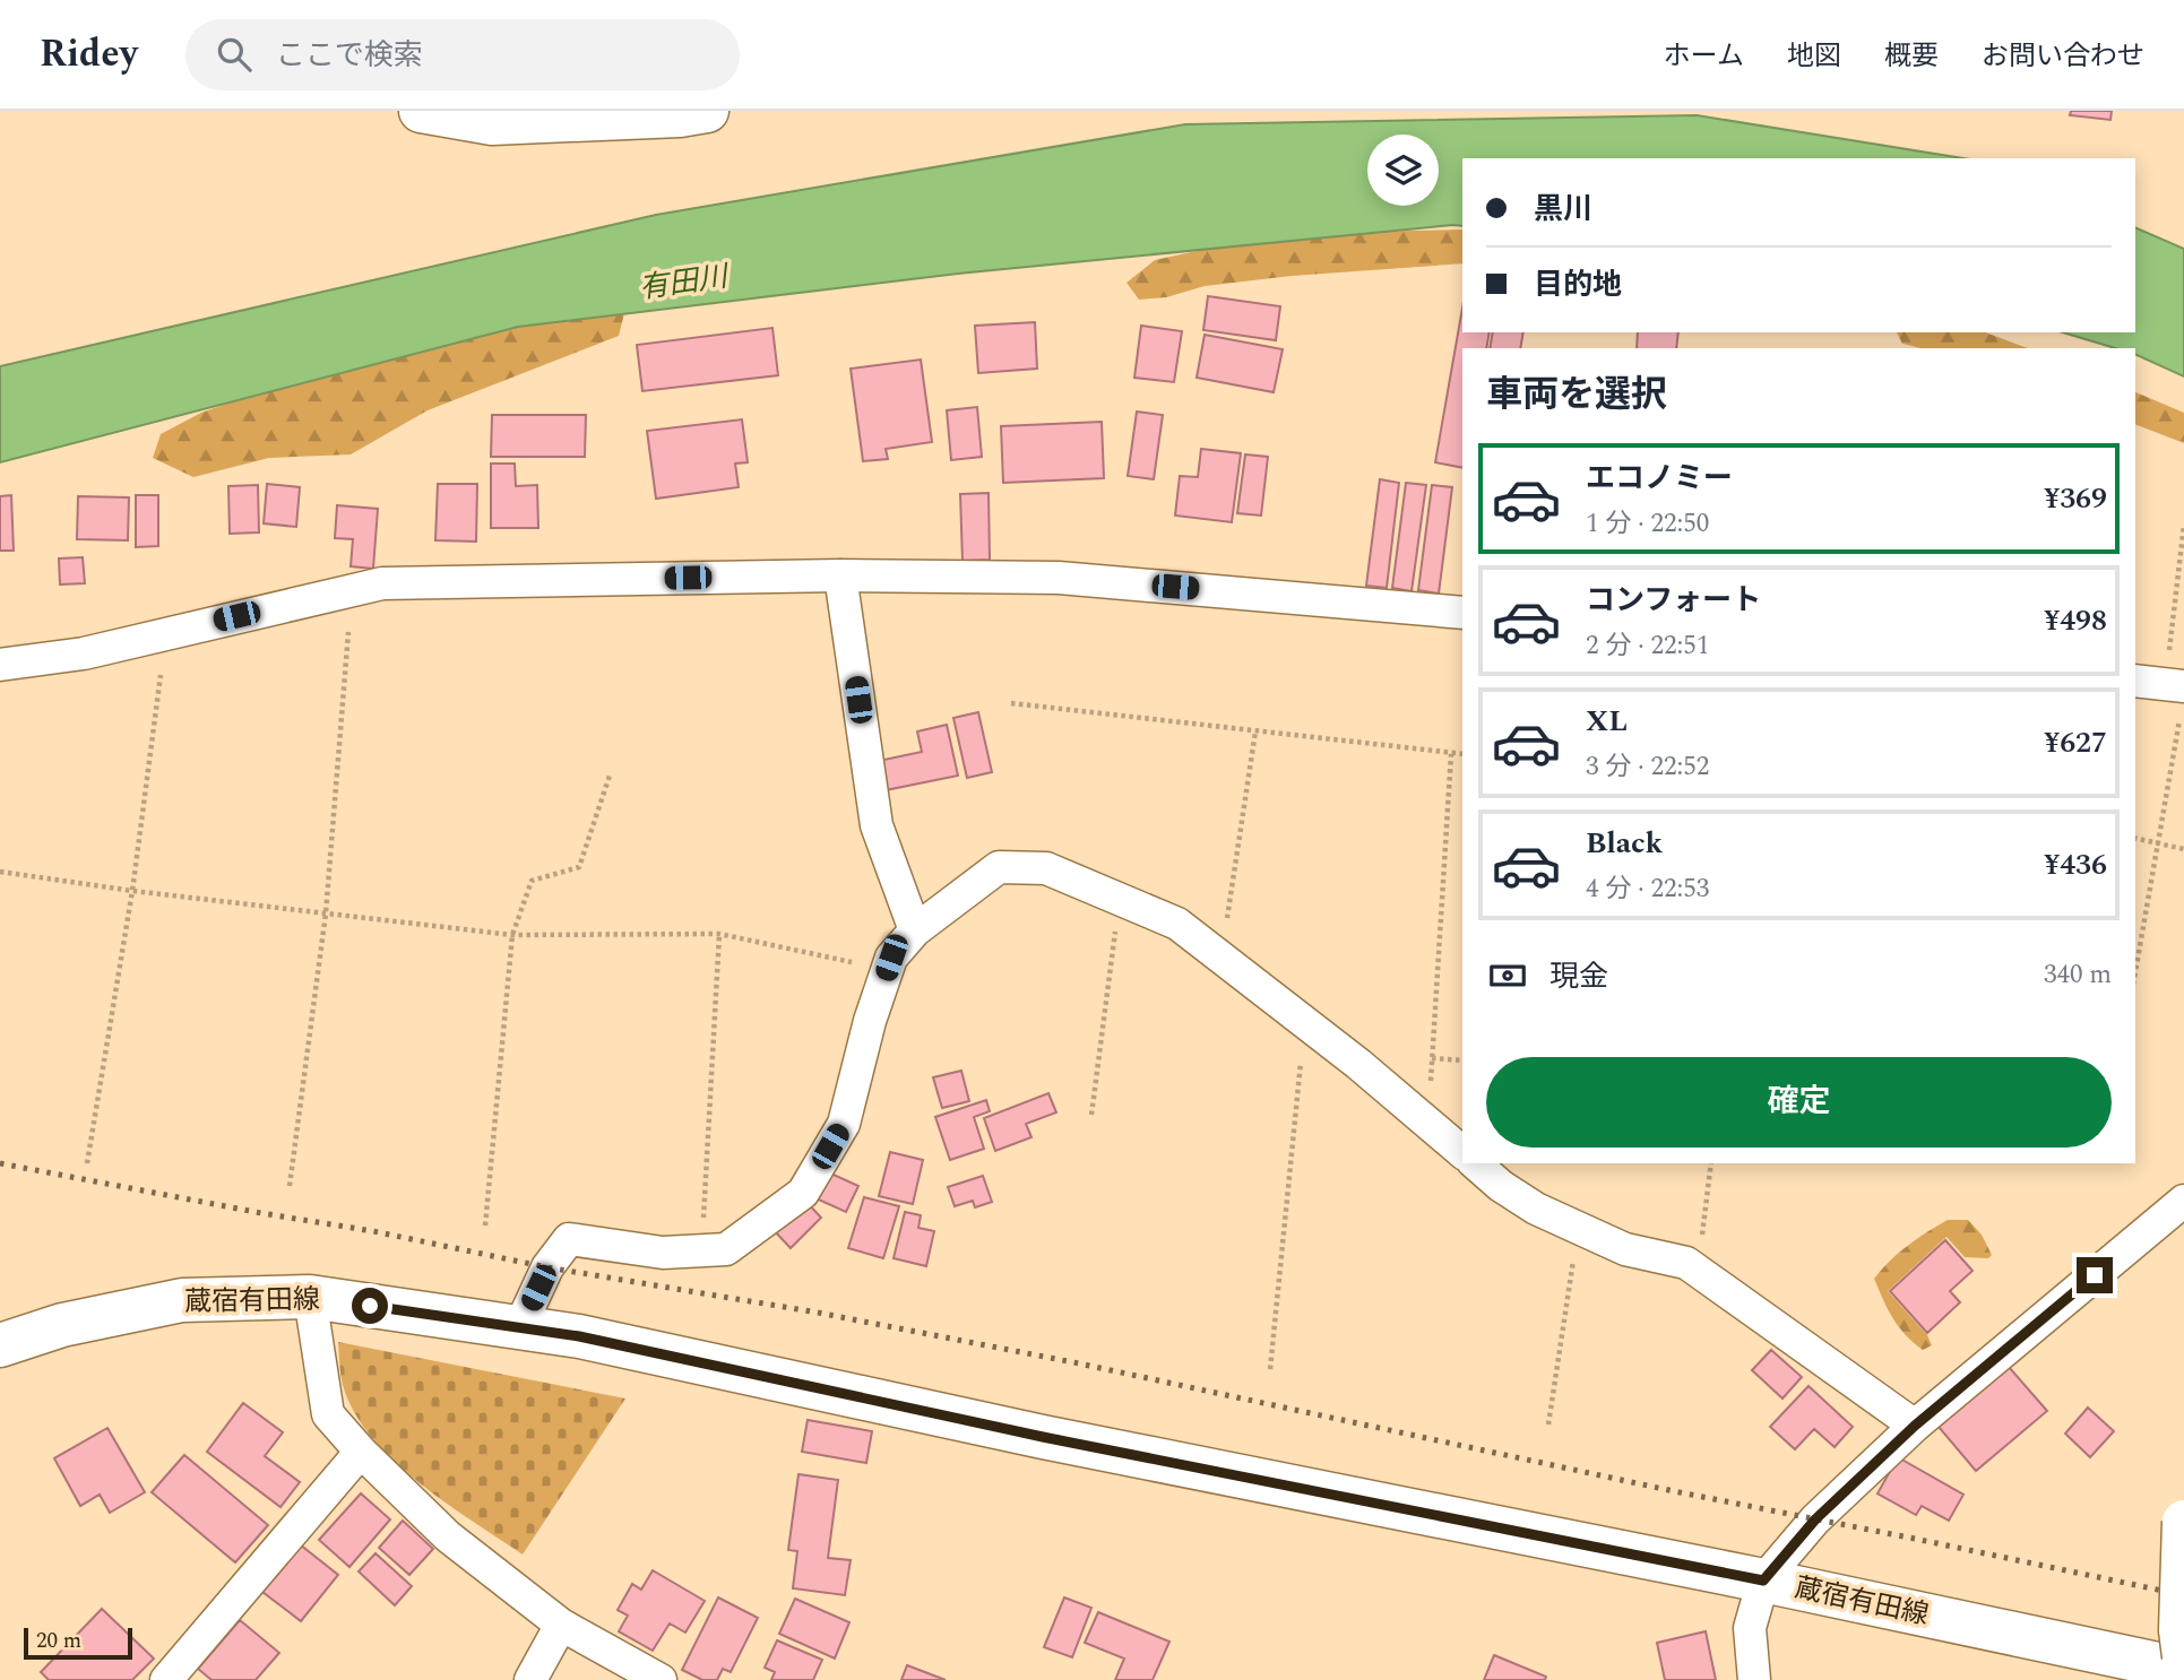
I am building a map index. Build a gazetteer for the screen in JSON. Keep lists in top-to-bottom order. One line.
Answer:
{"streets":{"main road":["蔵宿有田線"]},"water":["有田川"],"scale_bar":"20 m","page":{"header":"Ridey","search":"ここで検索","nav":["ホーム","地図","概要","お問い合わせ"],"banner":["黒川","目的地"],"heading":"車両を選択","list":[{"name":"エコノミー","note":"1 分 · 22:50","value":"¥369"},{"name":"コンフォート","note":"2 分 · 22:51","value":"¥498"},{"name":"XL","note":"3 分 · 22:52","value":"¥627"},{"name":"Black","note":"4 分 · 22:53","value":"¥436"}],"pay":["現金","340 m"],"buttons":"確定","scale":"20 m"}}
